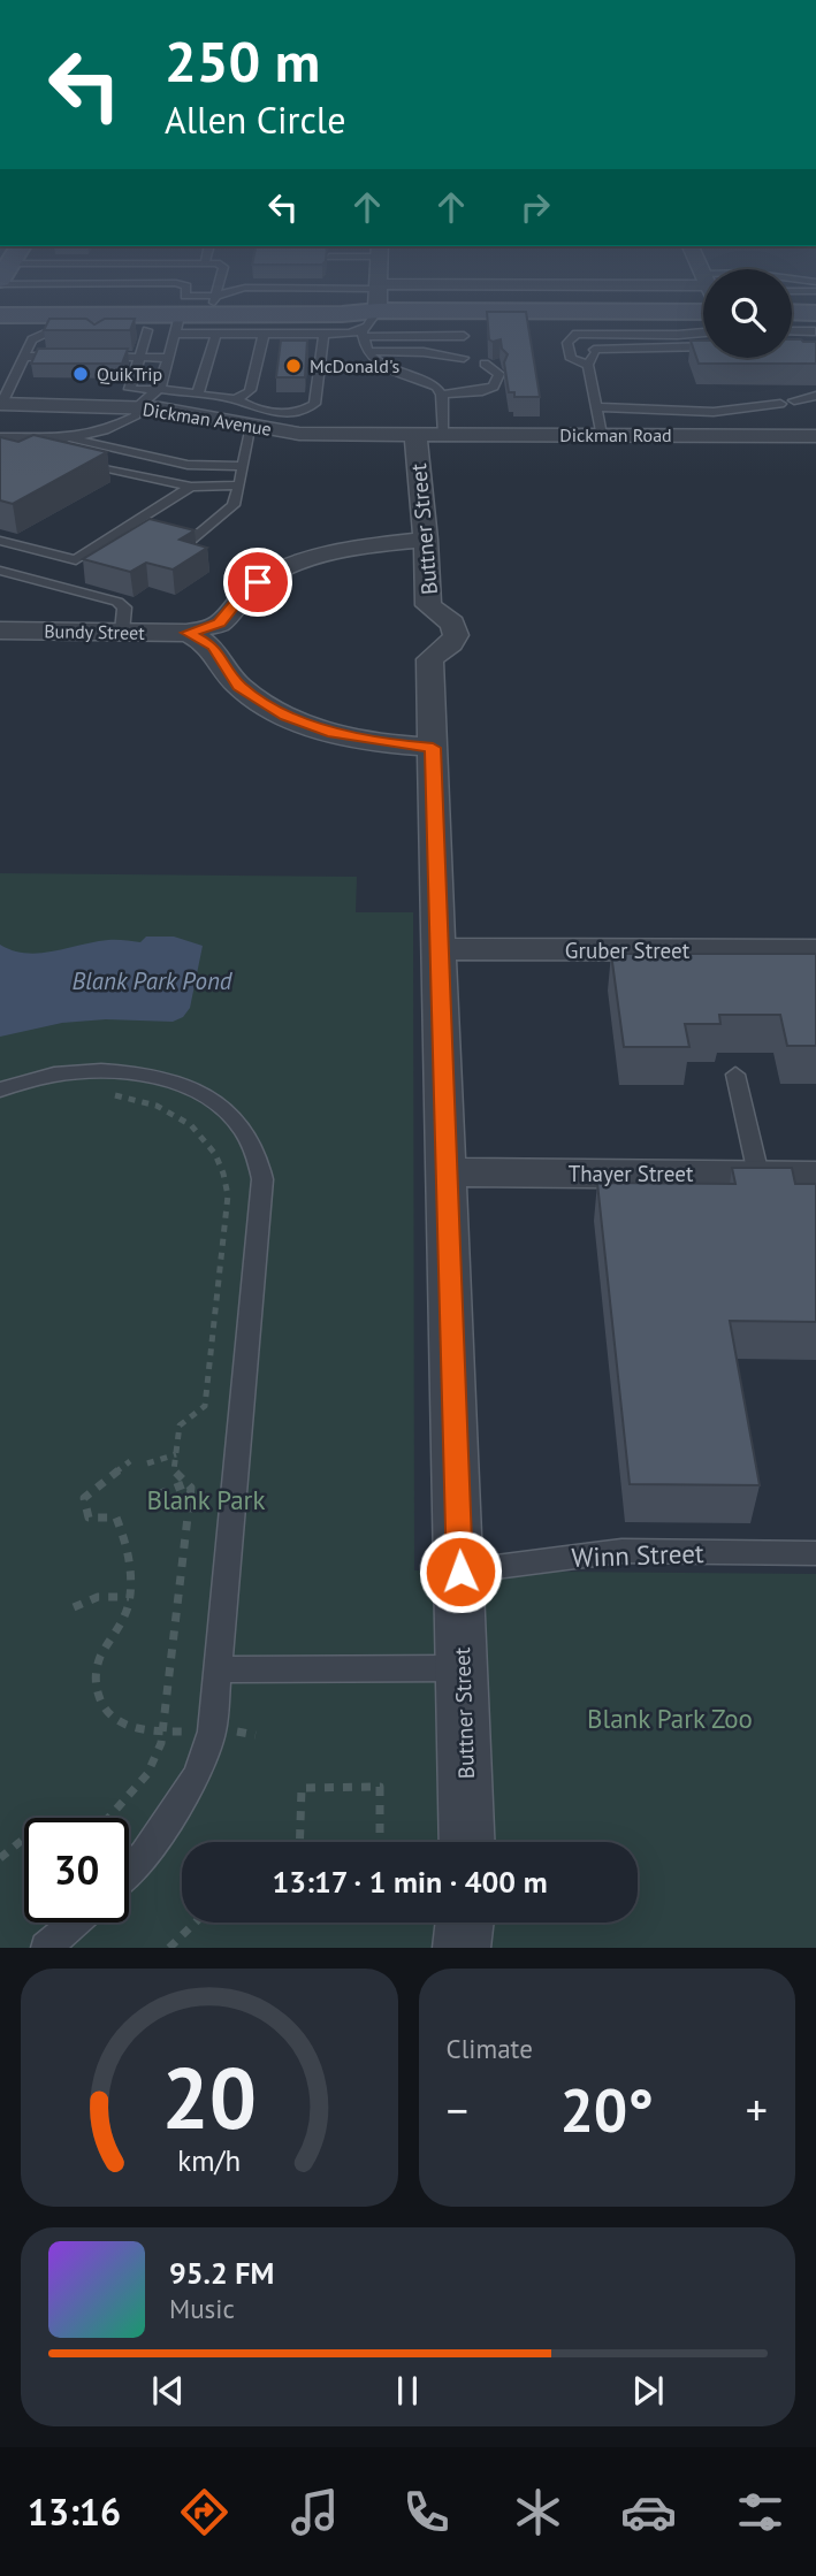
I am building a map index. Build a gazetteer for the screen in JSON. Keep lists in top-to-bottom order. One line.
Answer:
{"streets":{"street":["Dickman Avenue","Dickman Road","Buttner Street","Bundy Street","Gruber Street","Thayer Street"],"lane":["Winn Street"]},"crossings":[["Dickman Avenue","Dickman Road"],["Dickman Avenue","Buttner Street"],["Dickman Road","Buttner Street"],["Buttner Street","Gruber Street"],["Buttner Street","Thayer Street"],["Buttner Street","Winn Street"]],"water":["Blank Park Pond"],"parks":["Blank Park","Blank Park Zoo"],"places":["McDonald's","QuikTrip"],"page":{"turn":["250 m","Allen Circle"],"limit":"30","trip":"13:17 · 1 min · 400 m","tile":"Climate","heat":["−","20°","+"],"song":["95.2 FM","Music"],"tabs":"13:16","gauge":["20","km/h"]}}
